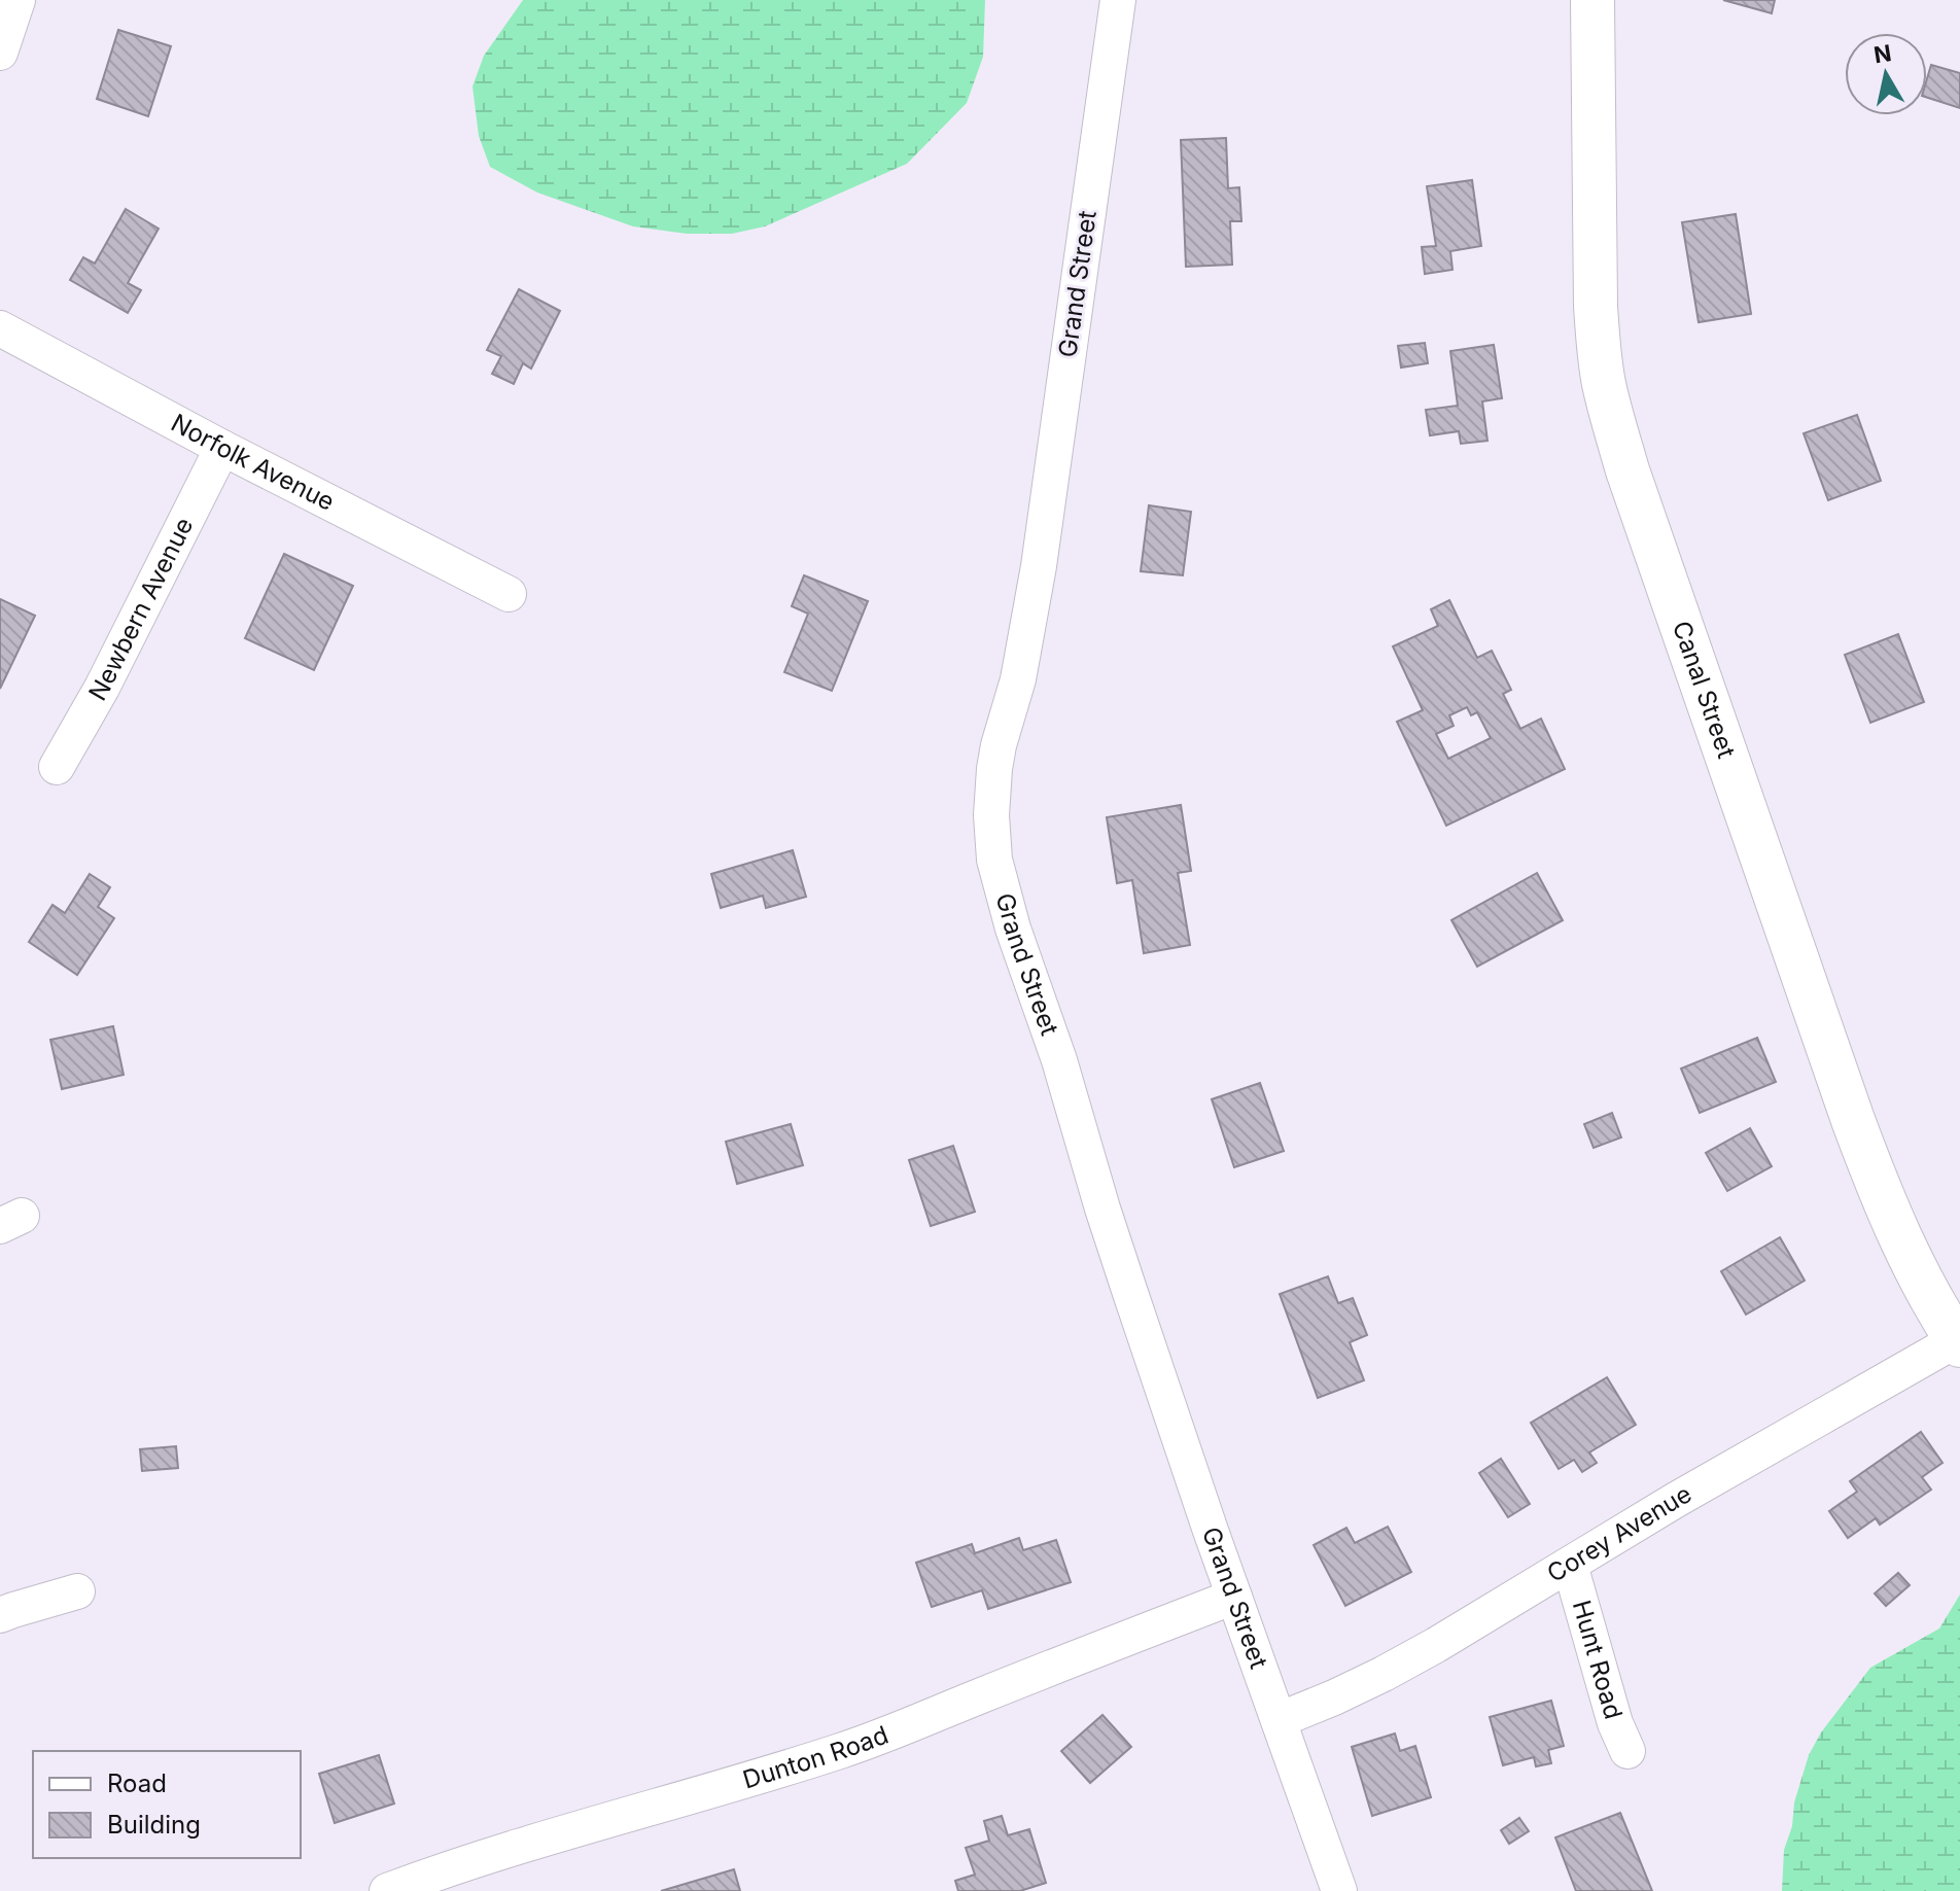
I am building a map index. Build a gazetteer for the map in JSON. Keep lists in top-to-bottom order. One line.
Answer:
{"streets":{"street":["Grand Street","Norfolk Avenue","Newbern Avenue","Canal Street","Corey Avenue","Hunt Road","Dunton Road"]},"crossings":[["Grand Street","Corey Avenue"],["Grand Street","Dunton Road"],["Norfolk Avenue","Newbern Avenue"],["Canal Street","Corey Avenue"],["Corey Avenue","Hunt Road"]],"legend":["Road","Building"],"north":"top"}
